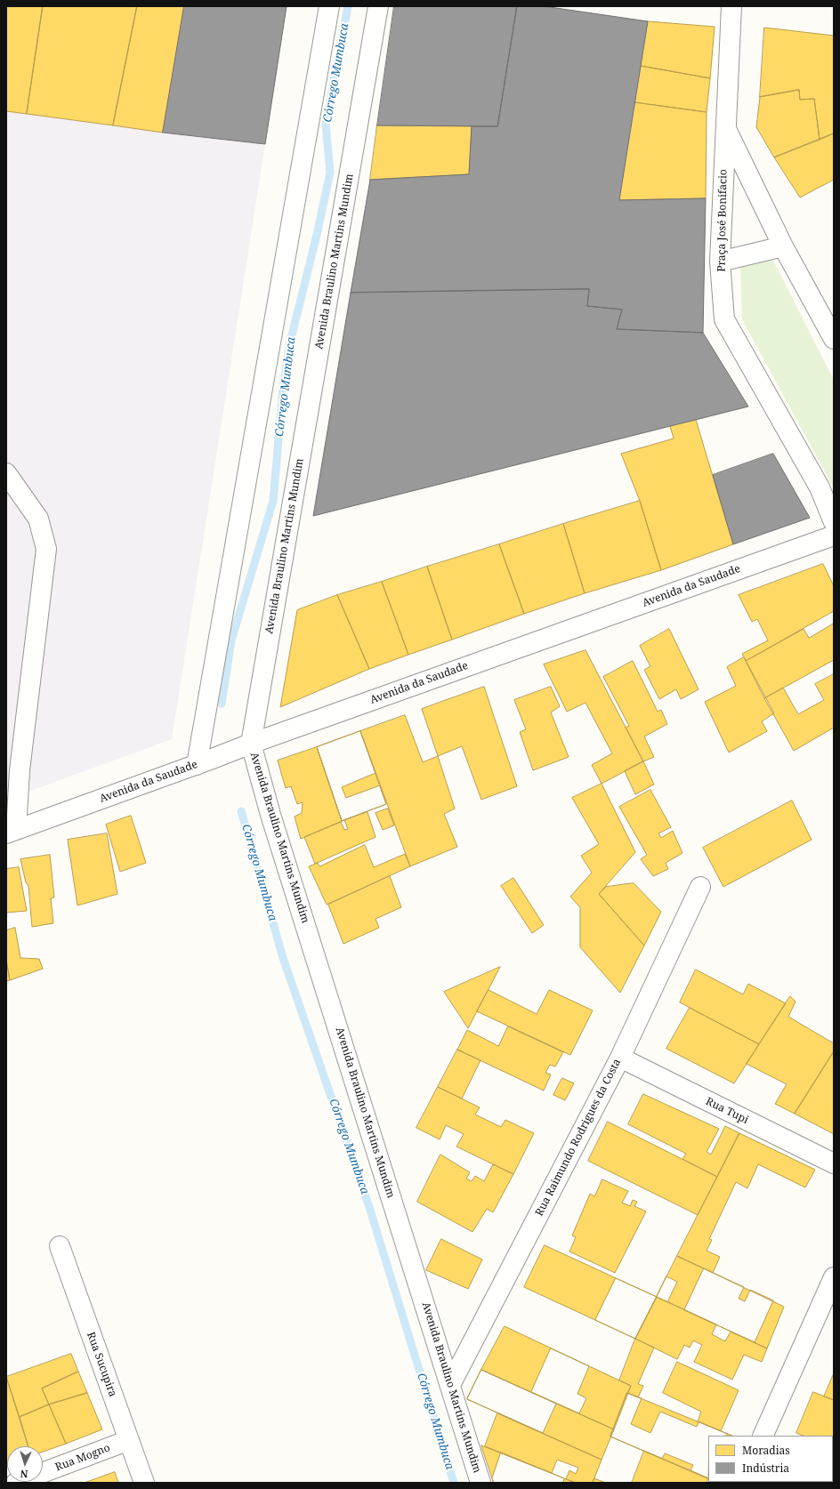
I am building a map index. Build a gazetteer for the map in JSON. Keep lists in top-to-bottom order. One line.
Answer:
{"streets":{"street":["Praça José Bonifacio","Avenida Braulino Martins Mundim","Avenida da Saudade","Rua Tupi","Rua Raimundo Rodrigues da Costa","Rua Sucupira","Rua Mogno"]},"crossings":[["Avenida Braulino Martins Mundim","Avenida da Saudade"],["Avenida Braulino Martins Mundim","Rua Raimundo Rodrigues da Costa"],["Rua Tupi","Rua Raimundo Rodrigues da Costa"],["Rua Sucupira","Rua Mogno"]],"water":["Córrego Mumbuca"],"legend":["Moradias","Indústria"],"north":"bottom"}
